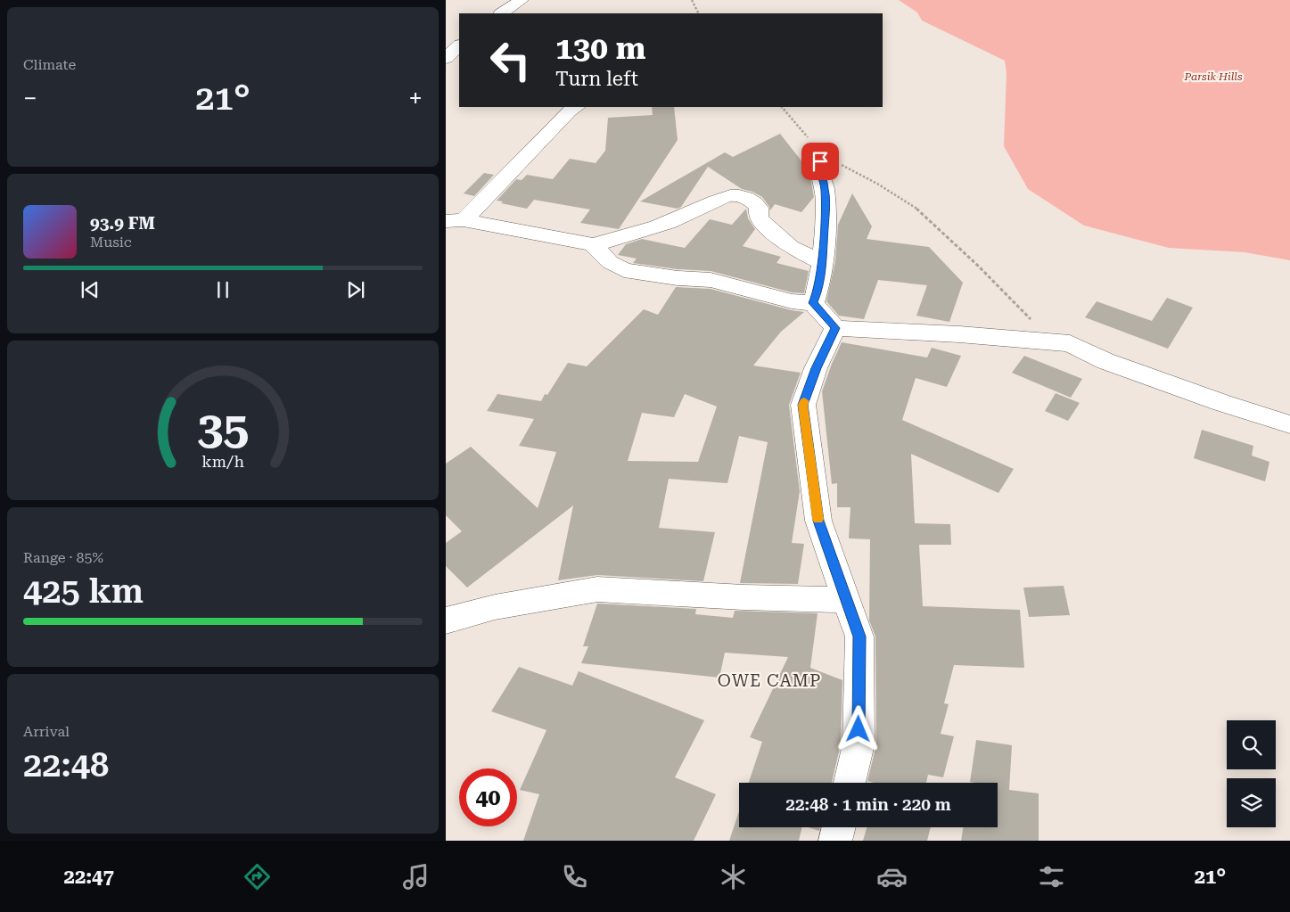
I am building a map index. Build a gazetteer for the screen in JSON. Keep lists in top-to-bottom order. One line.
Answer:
{"districts":["OWE CAMP"],"parks":["Parsik Hills"],"page":{"tile":["Climate",["Range · 85%","425 km"],["Arrival","22:48"]],"turn":["130 m","Turn left"],"heat":["−","21°","+"],"song":["93.9 FM","Music"],"limit":"40","trip":"22:48 · 1 min · 220 m","tabs":["22:47","21°"],"gauge":["35","km/h"]}}
